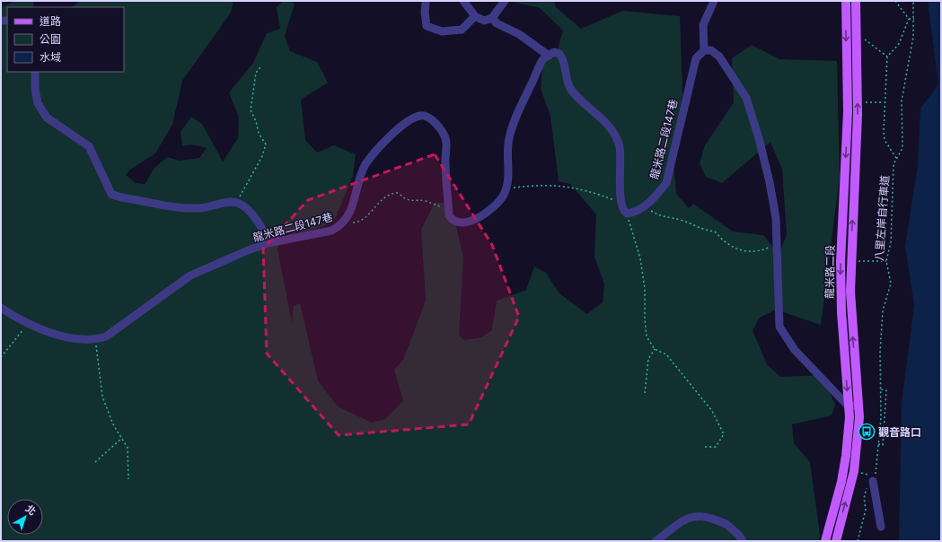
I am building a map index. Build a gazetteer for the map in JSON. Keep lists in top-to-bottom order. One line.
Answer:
{"streets":{"main road":["龍米路二段"],"street":["龍米路二段147巷"],"path":["八里左岸自行車道"]},"places":{"bus stop":["觀音路口"]},"legend":["道路","公園","水域"],"north":"top right"}
